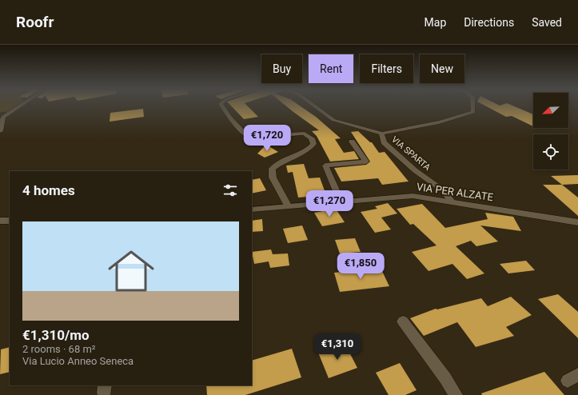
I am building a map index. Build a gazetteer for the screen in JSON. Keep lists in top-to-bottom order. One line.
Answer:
{"streets":{"street":["VIA SPARTA","VIA PER ALZATE"]},"crossings":[["VIA SPARTA","VIA PER ALZATE"]],"north":"bottom left","page":{"header":"Roofr","nav":["Map","Directions","Saved"],"chip":["Buy","Rent","Filters","New"],"price":["€1,720","€1,270","€1,850","€1,310"],"heading":"4 homes","list":[{"name":"€1,310/mo","note":"2 rooms · 68 m² · Via Lucio Anneo Seneca"}]}}
